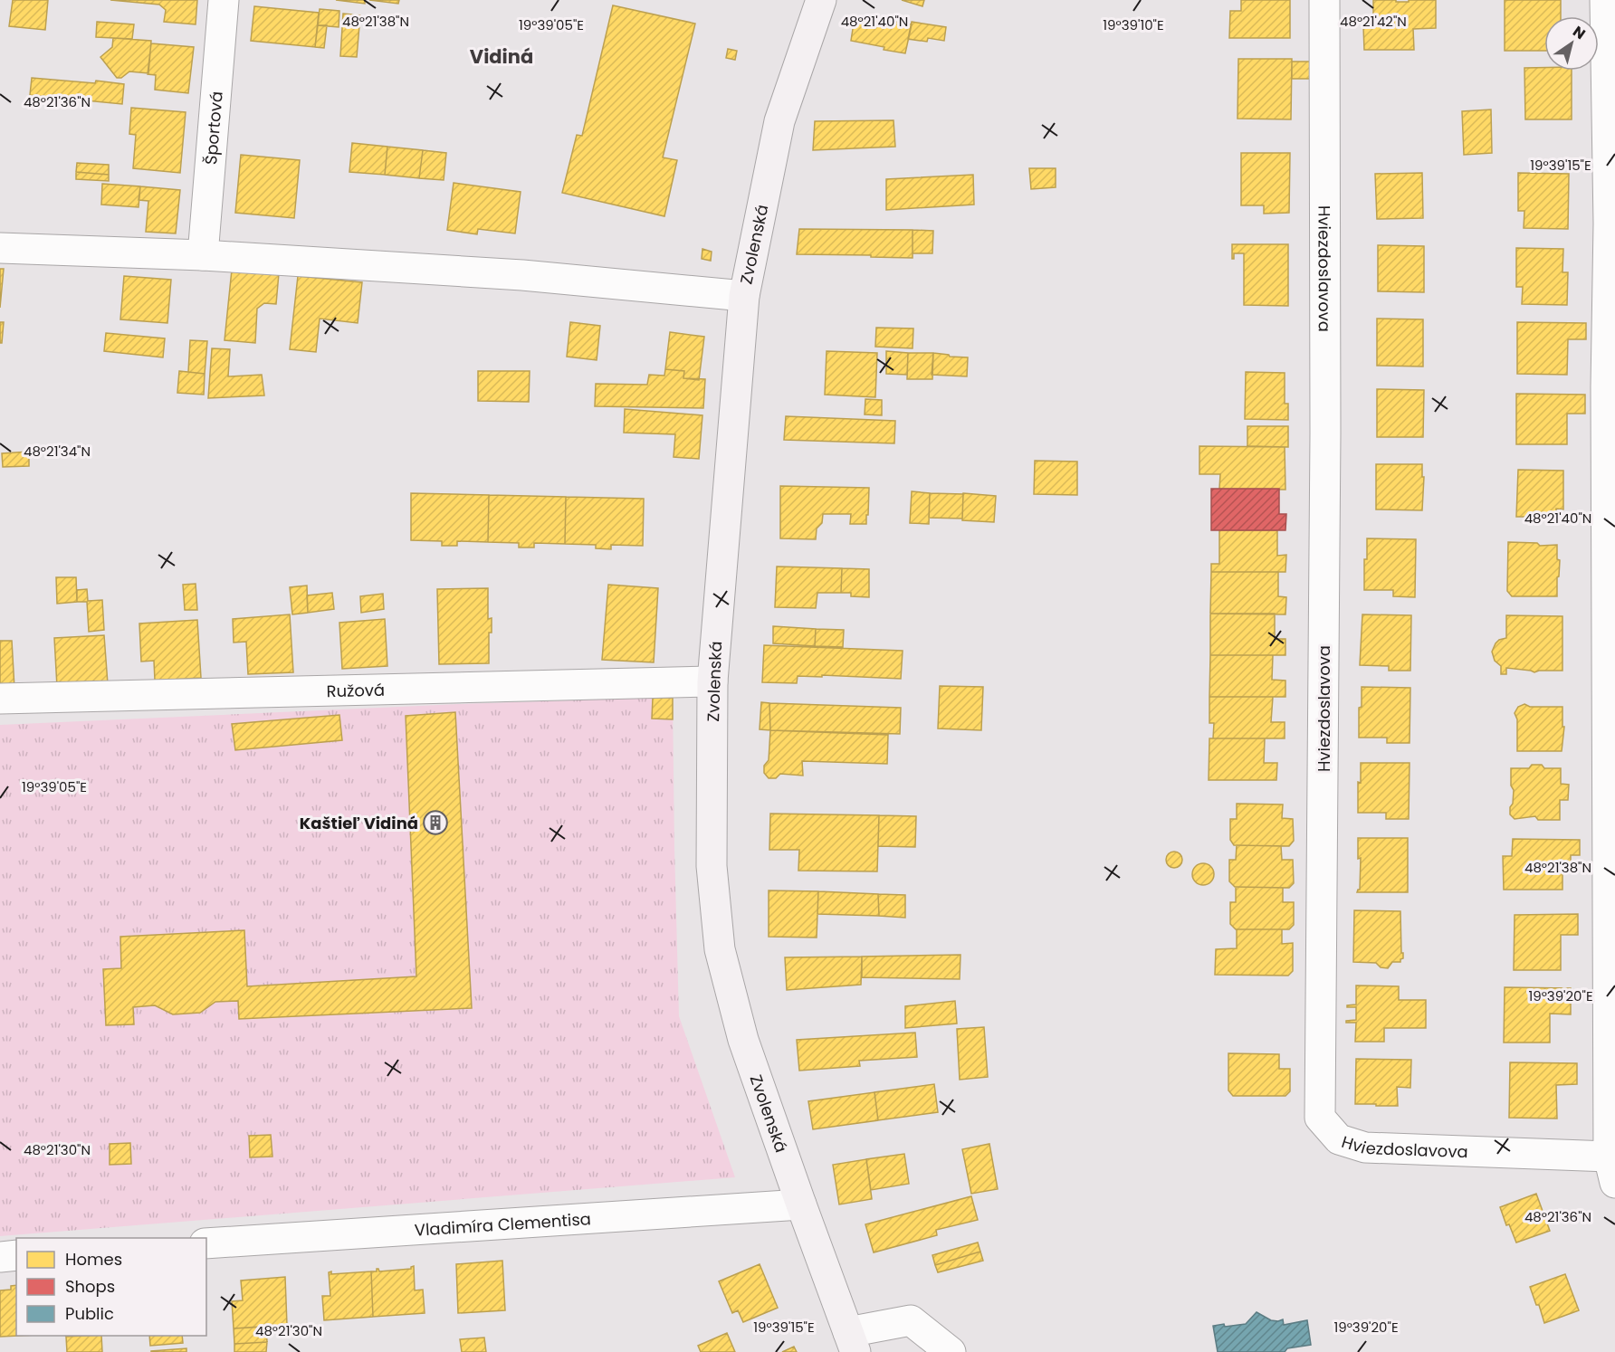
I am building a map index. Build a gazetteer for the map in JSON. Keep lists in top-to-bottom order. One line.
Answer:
{"streets":{"street":["Športová","Zvolenská","Hviezdoslavova","Ružová","Vladimíra Clementisa"]},"crossings":[["Zvolenská","Ružová"],["Zvolenská","Vladimíra Clementisa"]],"districts":["Vidiná"],"places":{"building":["Kaštieľ Vidiná"]},"legend":["Homes","Shops","Public"],"north":"top right","coordinates":["48°21'40\"N","48°21'38\"N","48°21'42\"N","19°39'05\"E","19°39'10\"E","48°21'36\"N","19°39'15\"E","48°21'34\"N","19°39'20\"E","48°21'30\"N"]}
